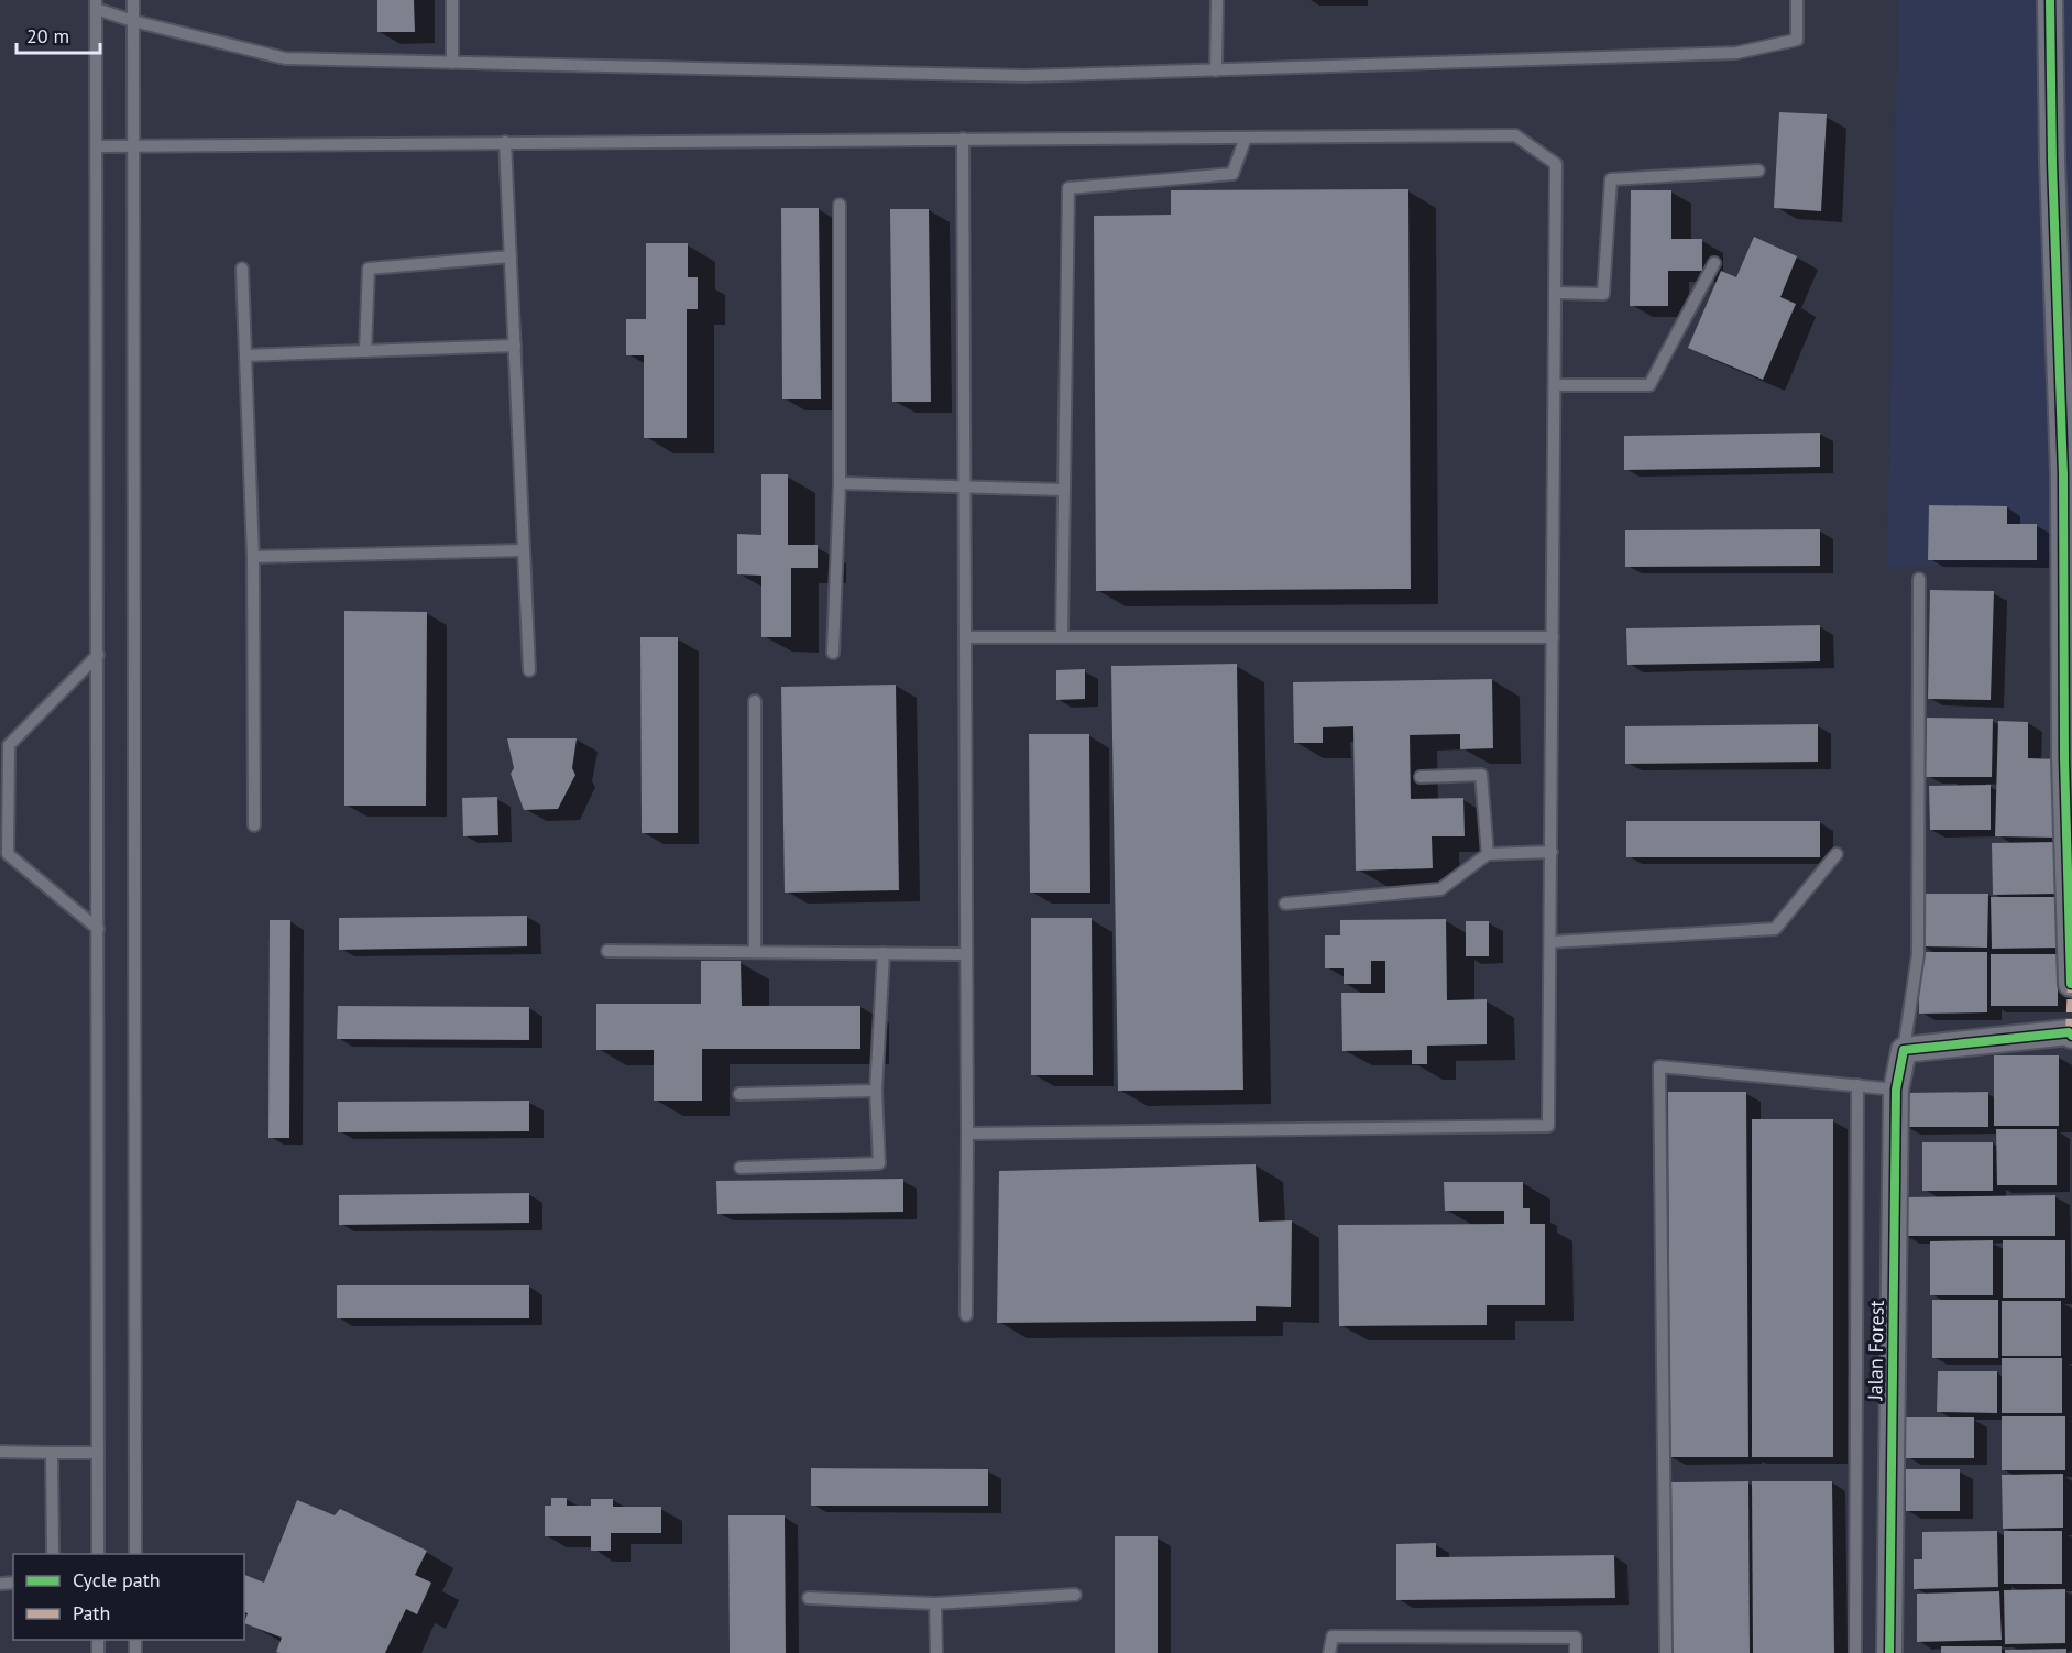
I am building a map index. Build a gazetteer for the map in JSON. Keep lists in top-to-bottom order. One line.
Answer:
{"streets":{"street":["Jalan Forest"]},"legend":["Cycle path","Path"],"scale_bar":"20 m"}
